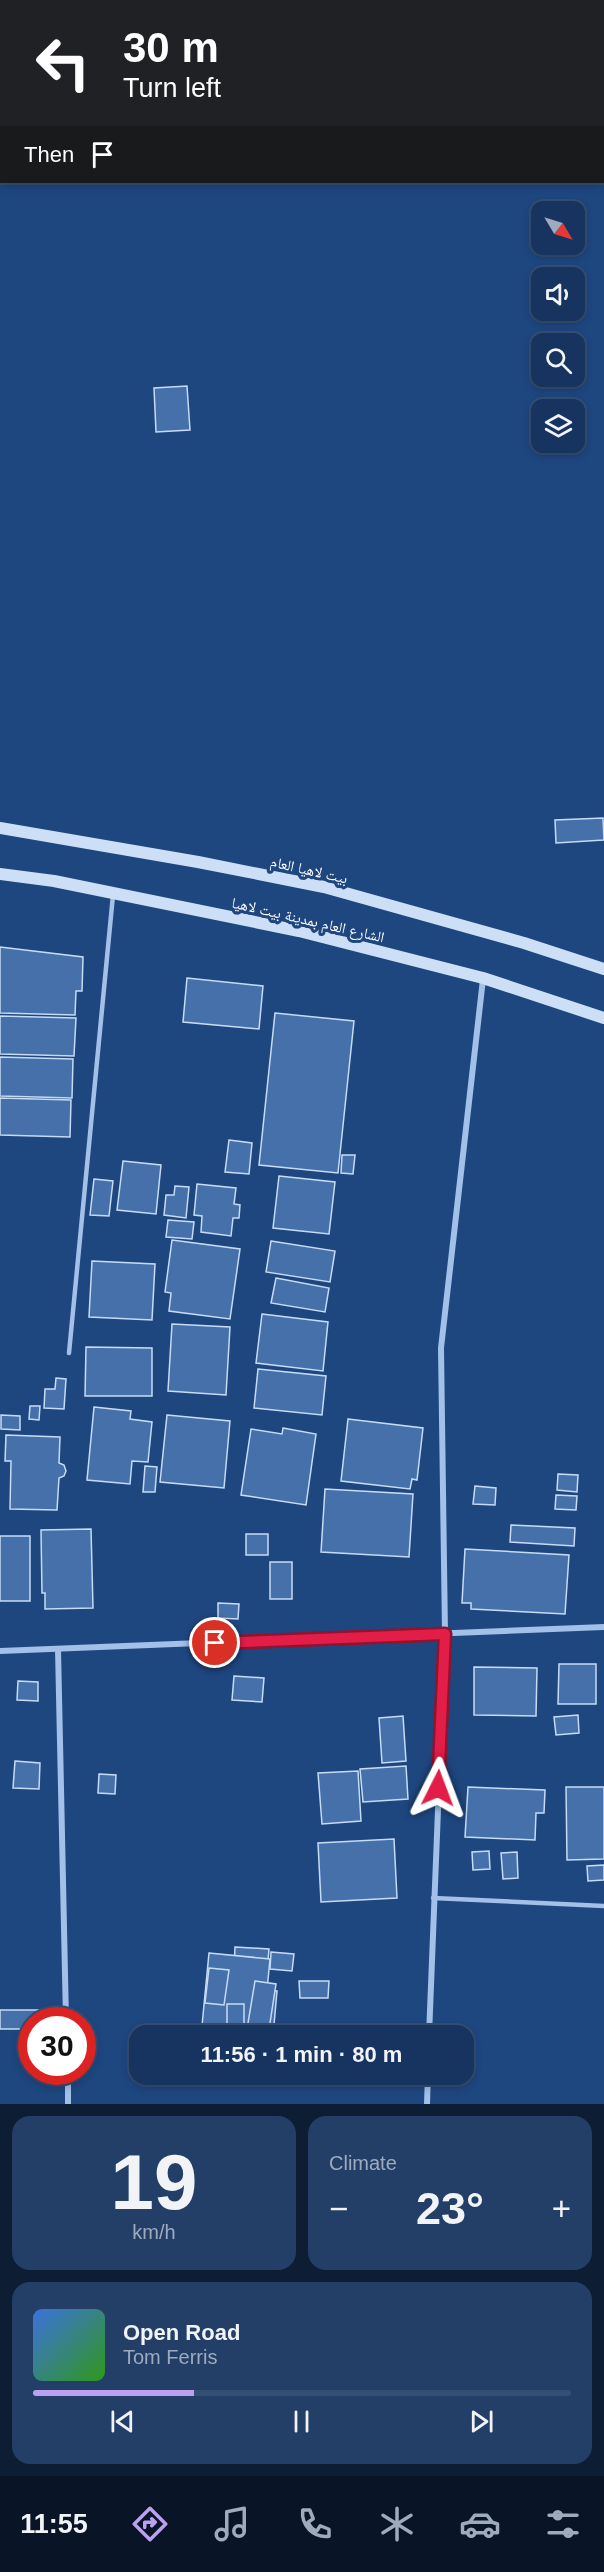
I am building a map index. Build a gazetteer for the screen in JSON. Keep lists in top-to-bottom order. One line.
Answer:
{"streets":{"main road":["بيت لاهيا العام","الشارع العام بمدينة بيت لاهيا"]},"north":"bottom right","page":{"turn":["30 m","Turn left"],"then":"Then","limit":"30","trip":"11:56 · 1 min · 80 m","tile":[["19","km/h"],"Climate"],"heat":["−","23°","+"],"song":["Open Road","Tom Ferris"],"tabs":"11:55"}}
